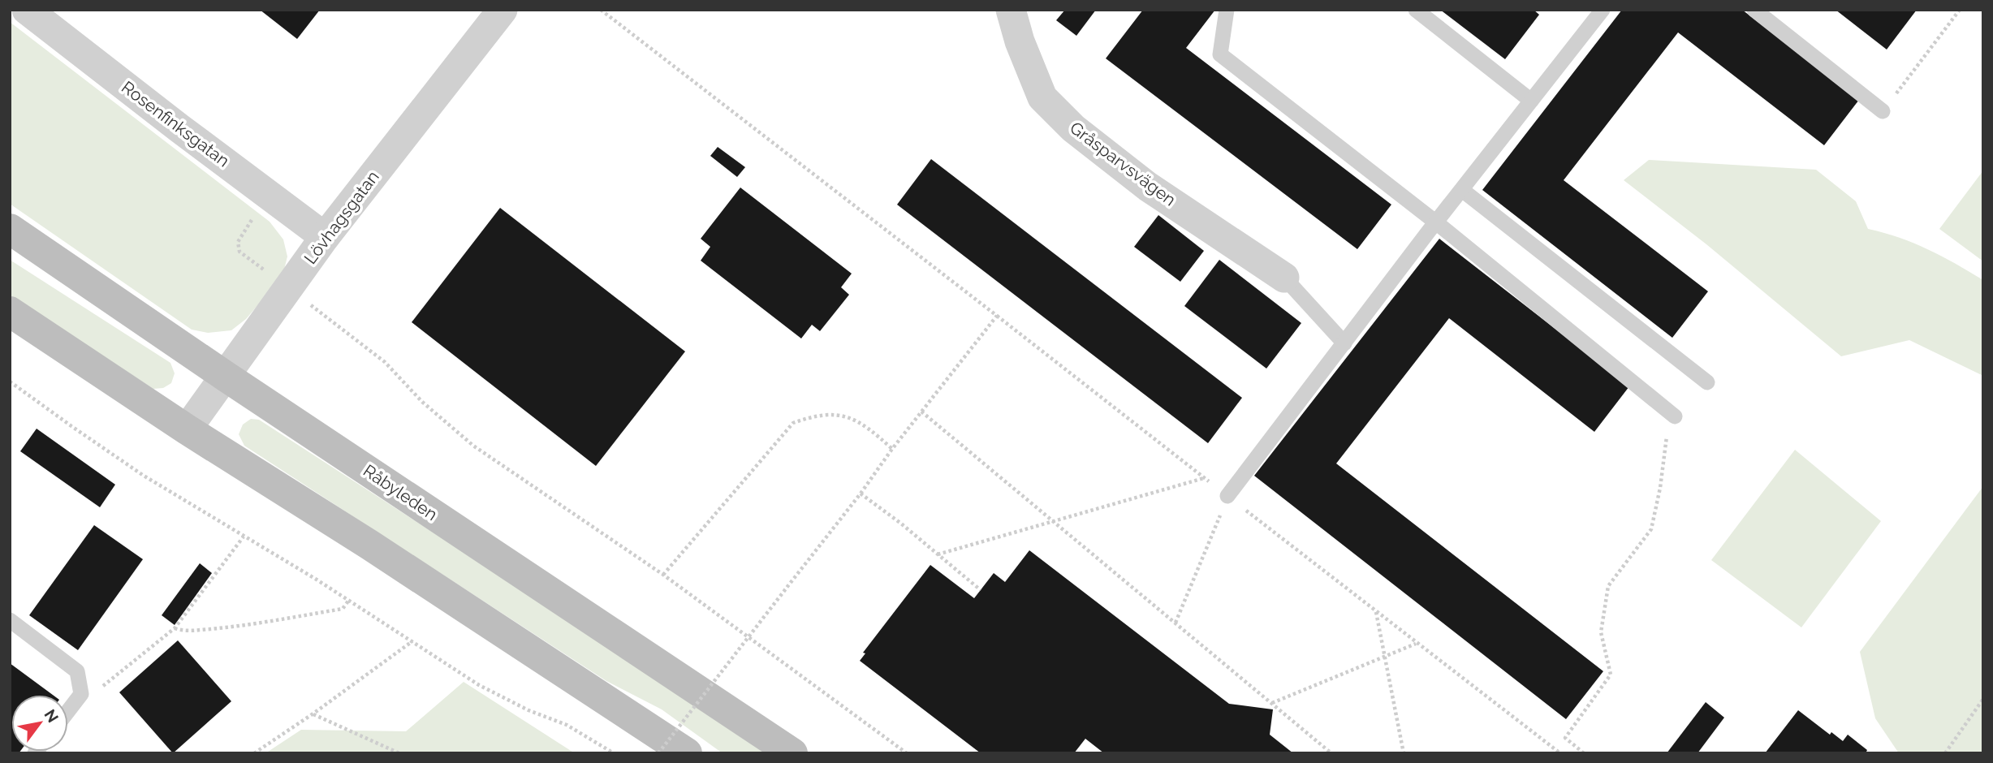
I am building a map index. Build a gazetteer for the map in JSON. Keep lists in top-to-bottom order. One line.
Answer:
{"streets":{"main road":["Råbyleden"],"street":["Rosenfinksgatan","Gråsparvsvägen","Lövhagsgatan"]},"crossings":[["Rosenfinksgatan","Lövhagsgatan"],["Lövhagsgatan","Råbyleden"]],"north":"top right"}
